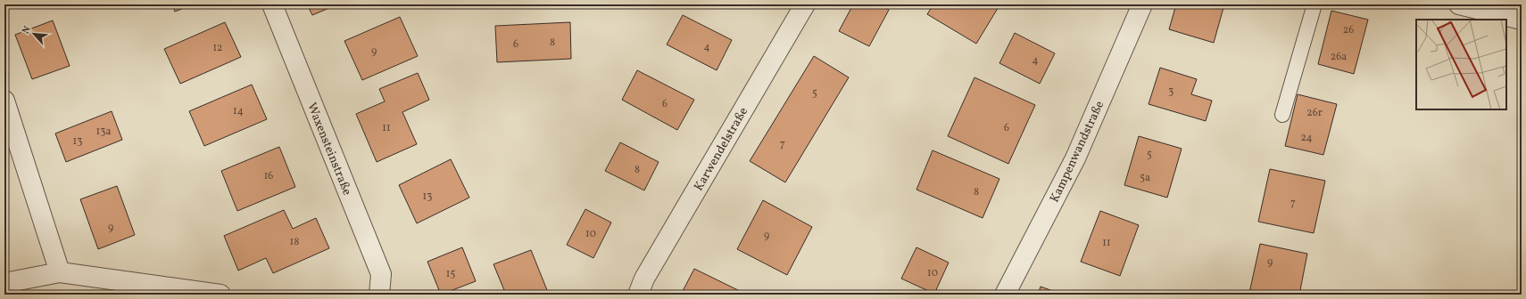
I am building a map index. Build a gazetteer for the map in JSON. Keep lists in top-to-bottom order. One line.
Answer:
{"streets":{"street":["Waxensteinstraße","Karwendelstraße","Kampenwandstraße"]},"house_numbers":["26","8","6","4","12","9","26a","4","3","5","6","14","26r","11","6","13a","24","13","7","5","8","16","5a","8","13","7","9","10","9","18","11","9","10","15"],"north":"top left"}
